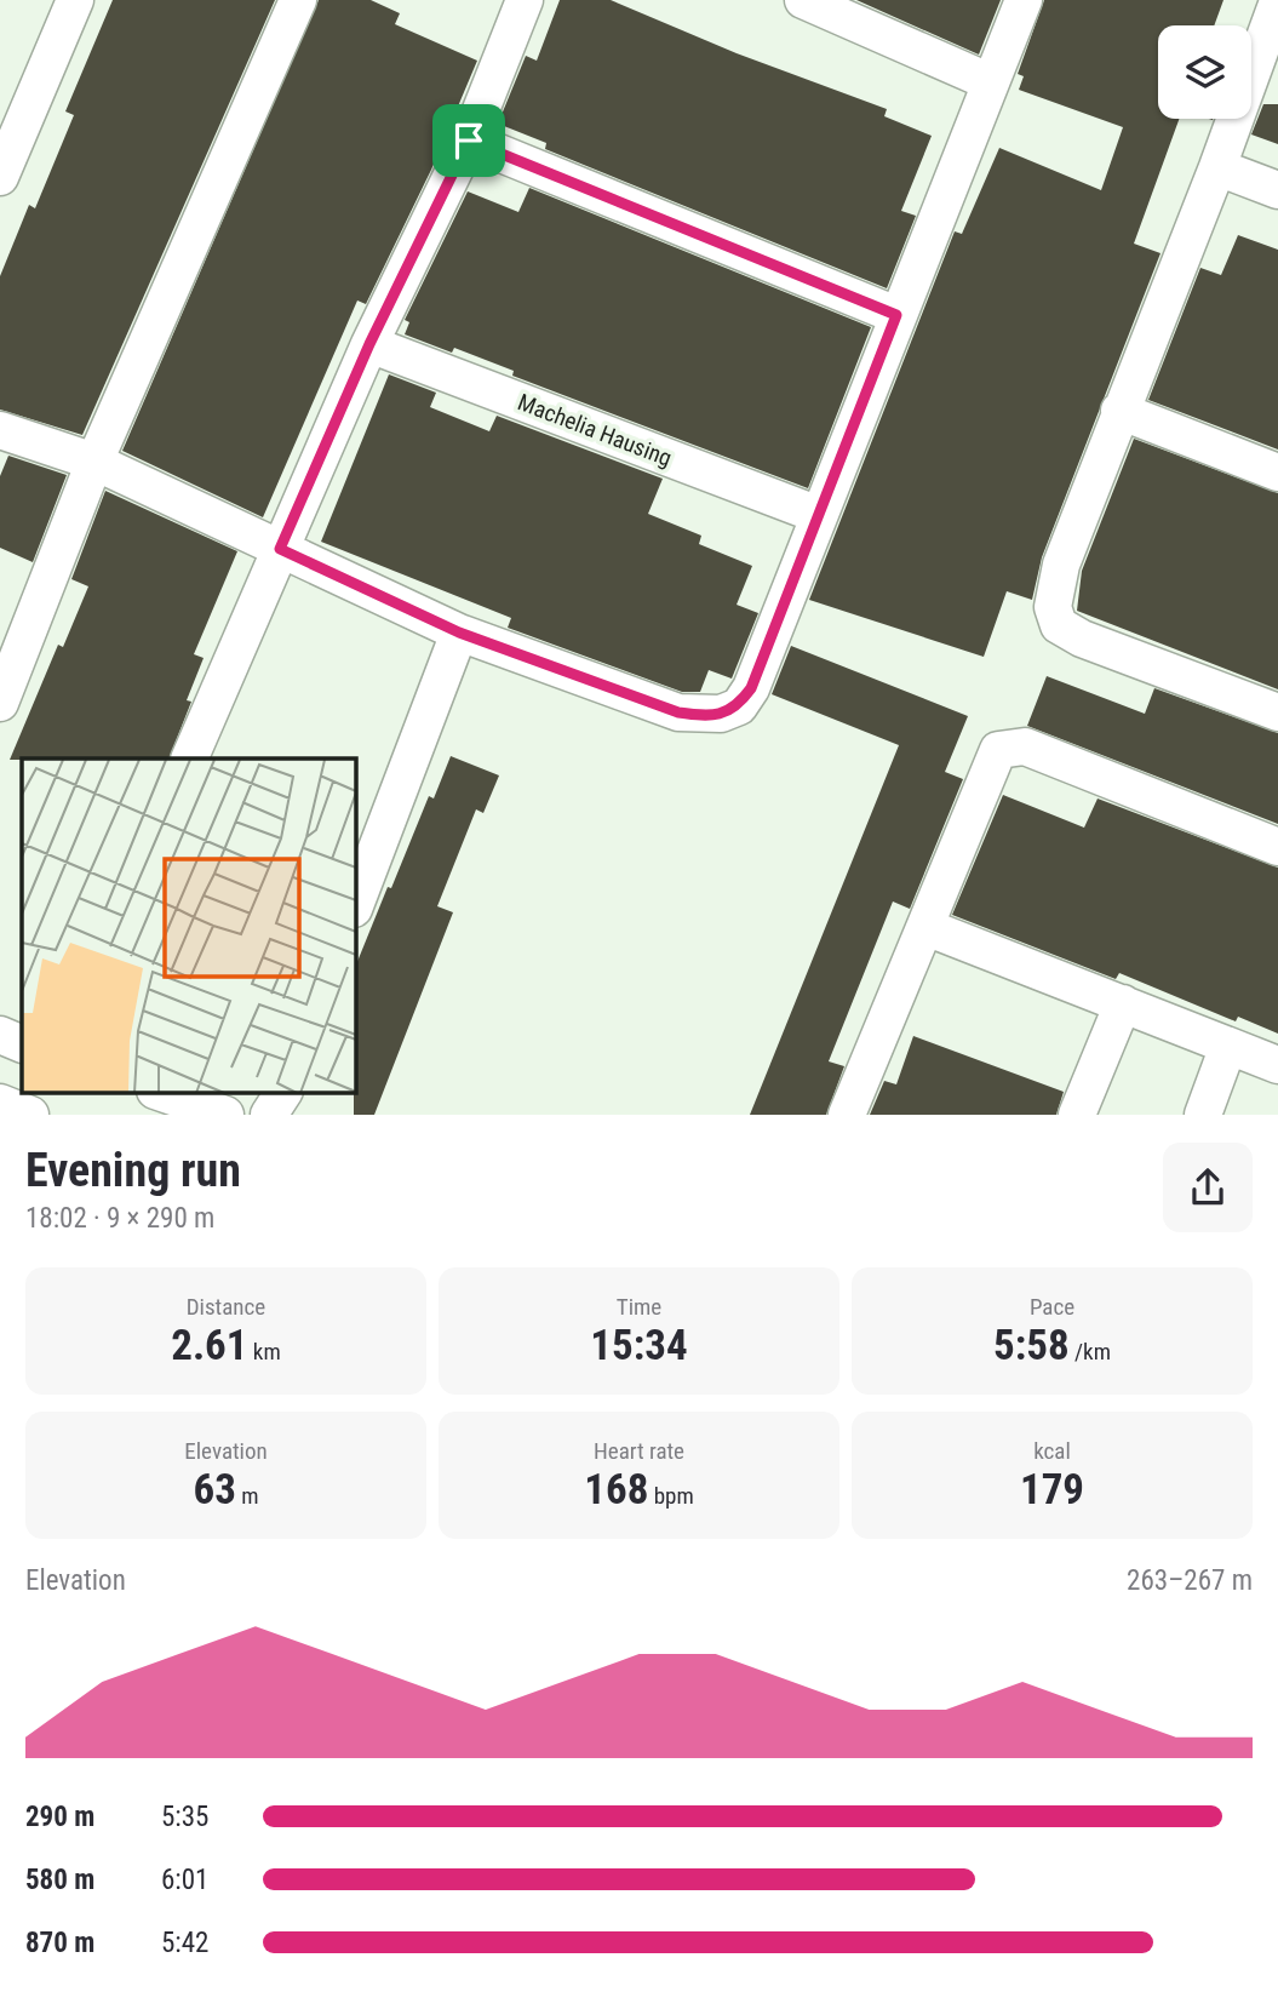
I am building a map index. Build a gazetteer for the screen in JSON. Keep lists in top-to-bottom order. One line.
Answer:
{"streets":{"street":["Machelia Hausing"]},"page":{"heading":["Evening run","18:02 · 9 × 290 m"],"stats":[["Distance","2.61 km"],["Time","15:34"],["Pace","5:58 /km"],["Elevation","63 m"],["Heart rate","168 bpm"],["kcal","179"]],"chart":["Elevation","263–267 m"],"list":[{"name":"290 m","note":"5:35"},{"name":"580 m","note":"6:01"},{"name":"870 m","note":"5:42"}]}}
